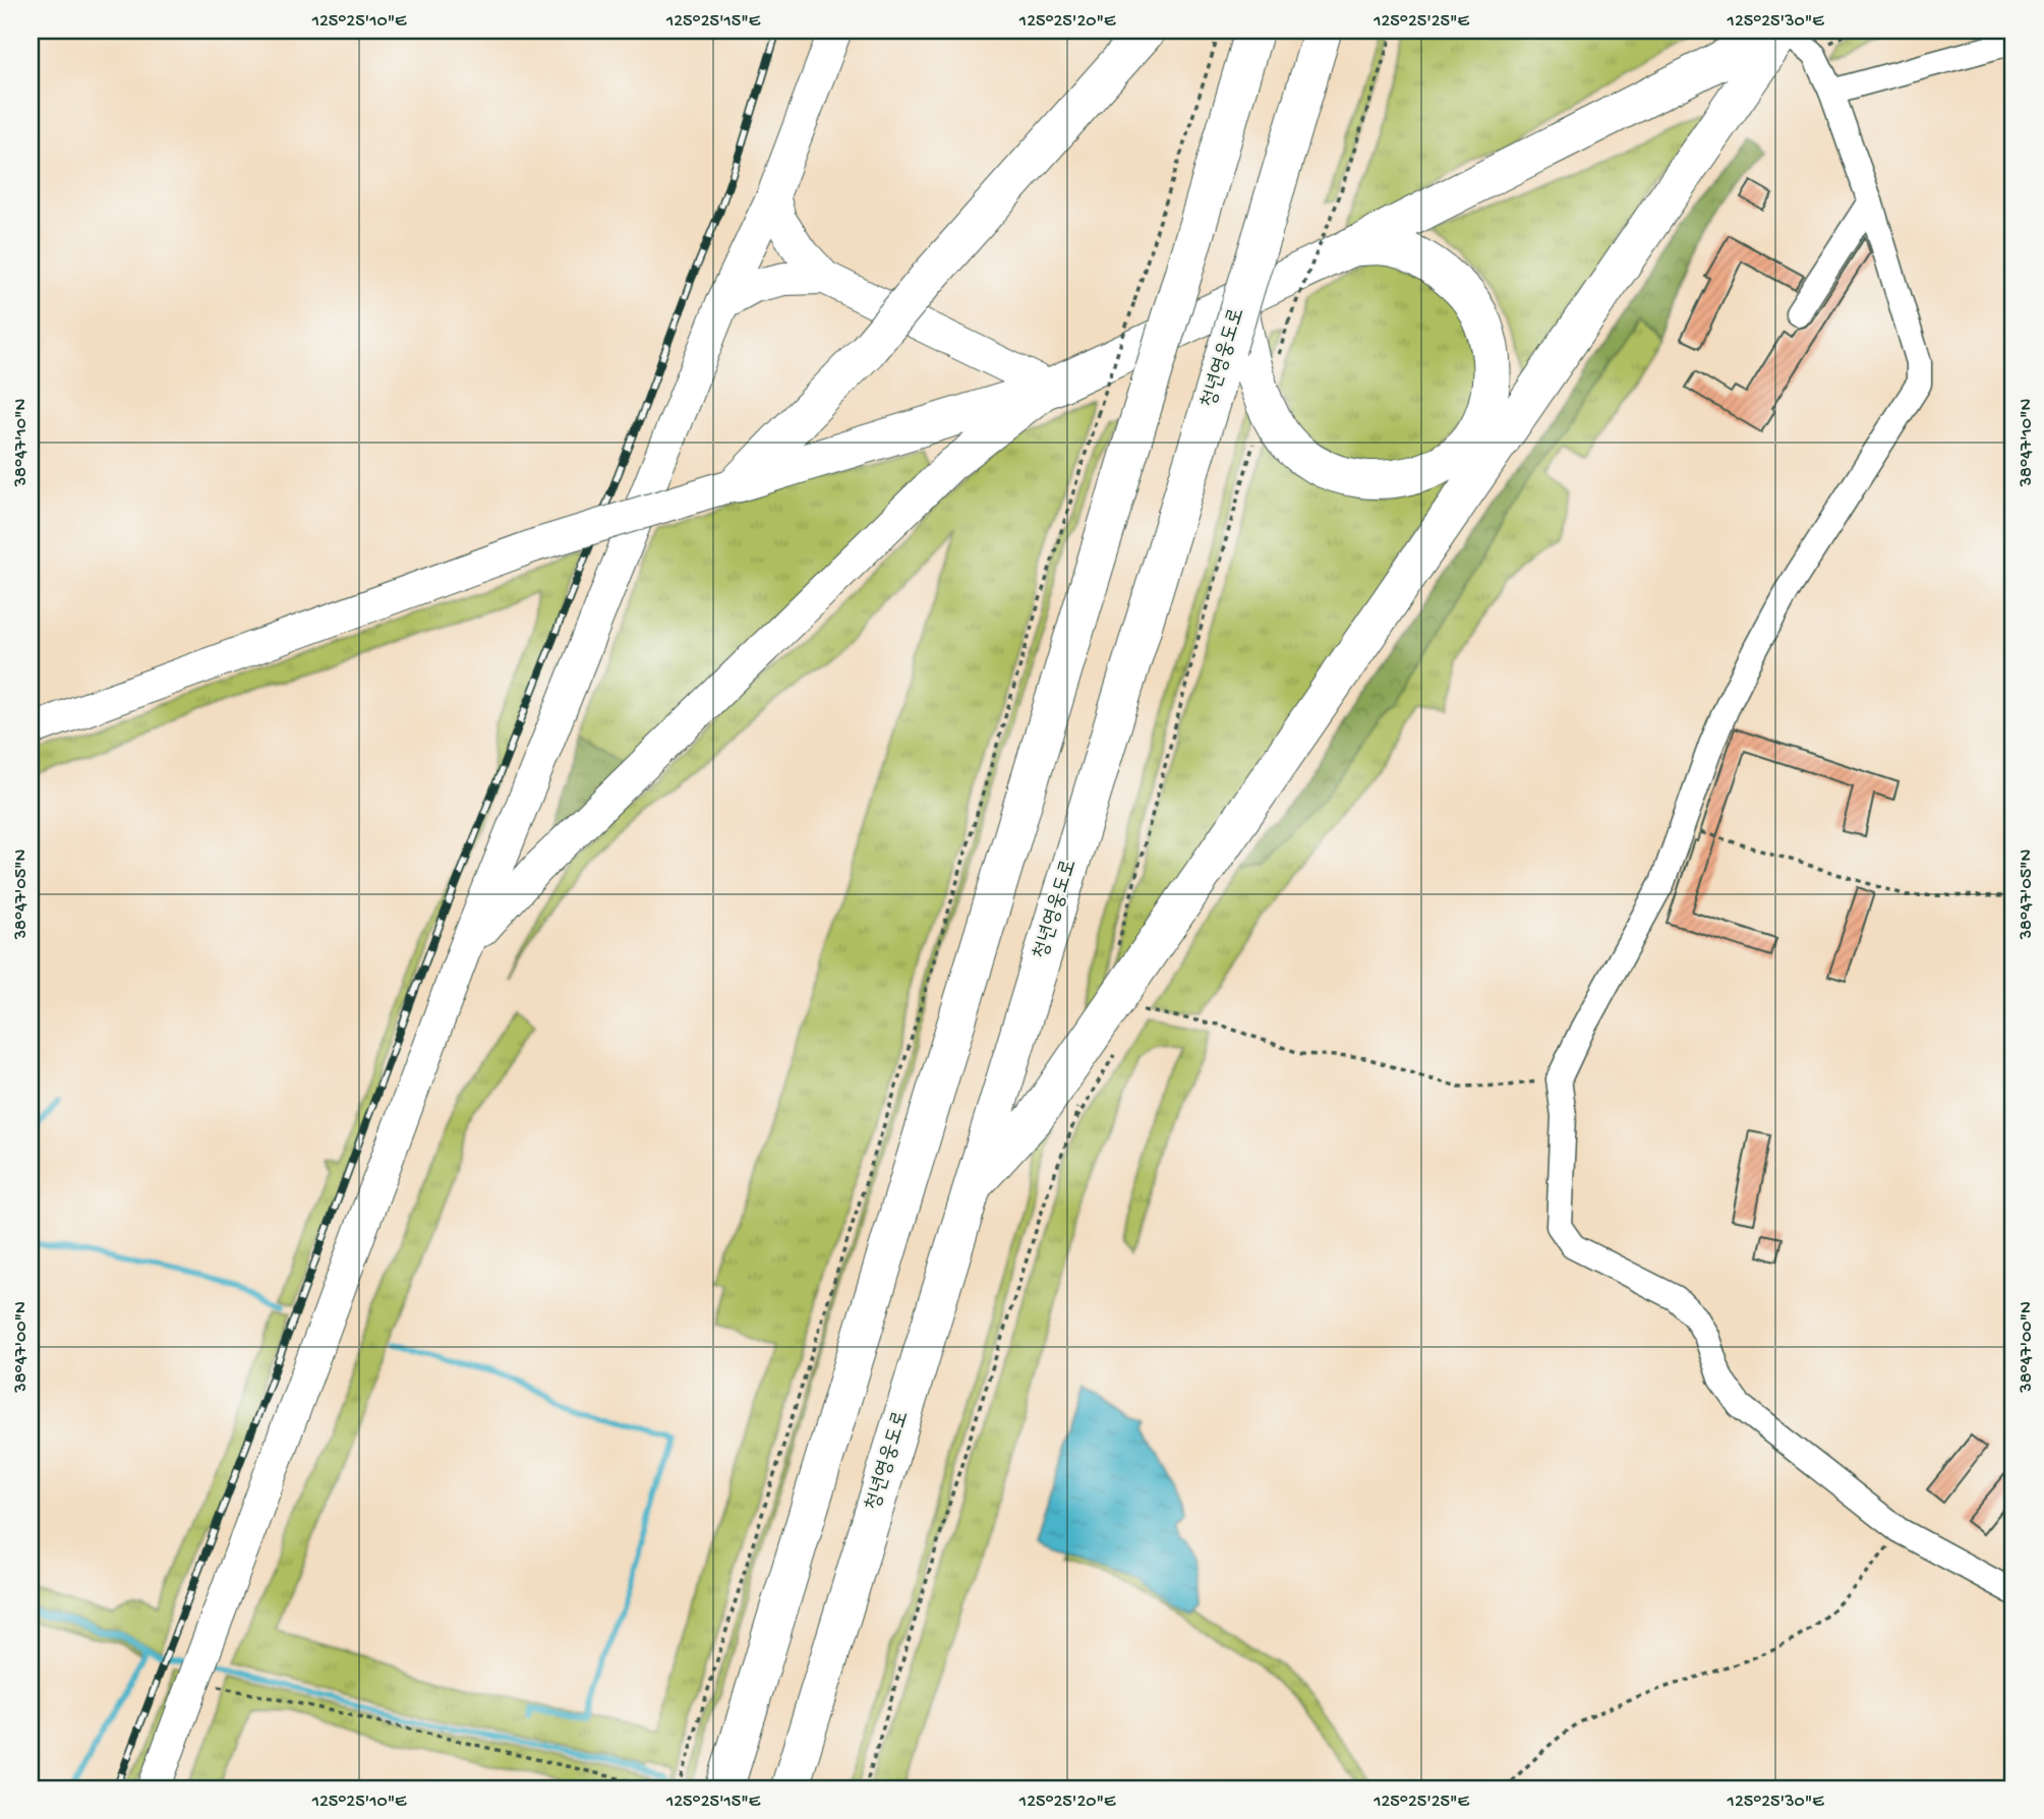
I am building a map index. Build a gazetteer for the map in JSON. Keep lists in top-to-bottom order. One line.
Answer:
{"streets":{"highway":["청년영웅도로"]},"coordinates":["125°25'10\"E","125°25'15\"E","125°25'20\"E","125°25'25\"E","125°25'30\"E","38°47'10\"N","38°47'05\"N","38°47'00\"N"]}
